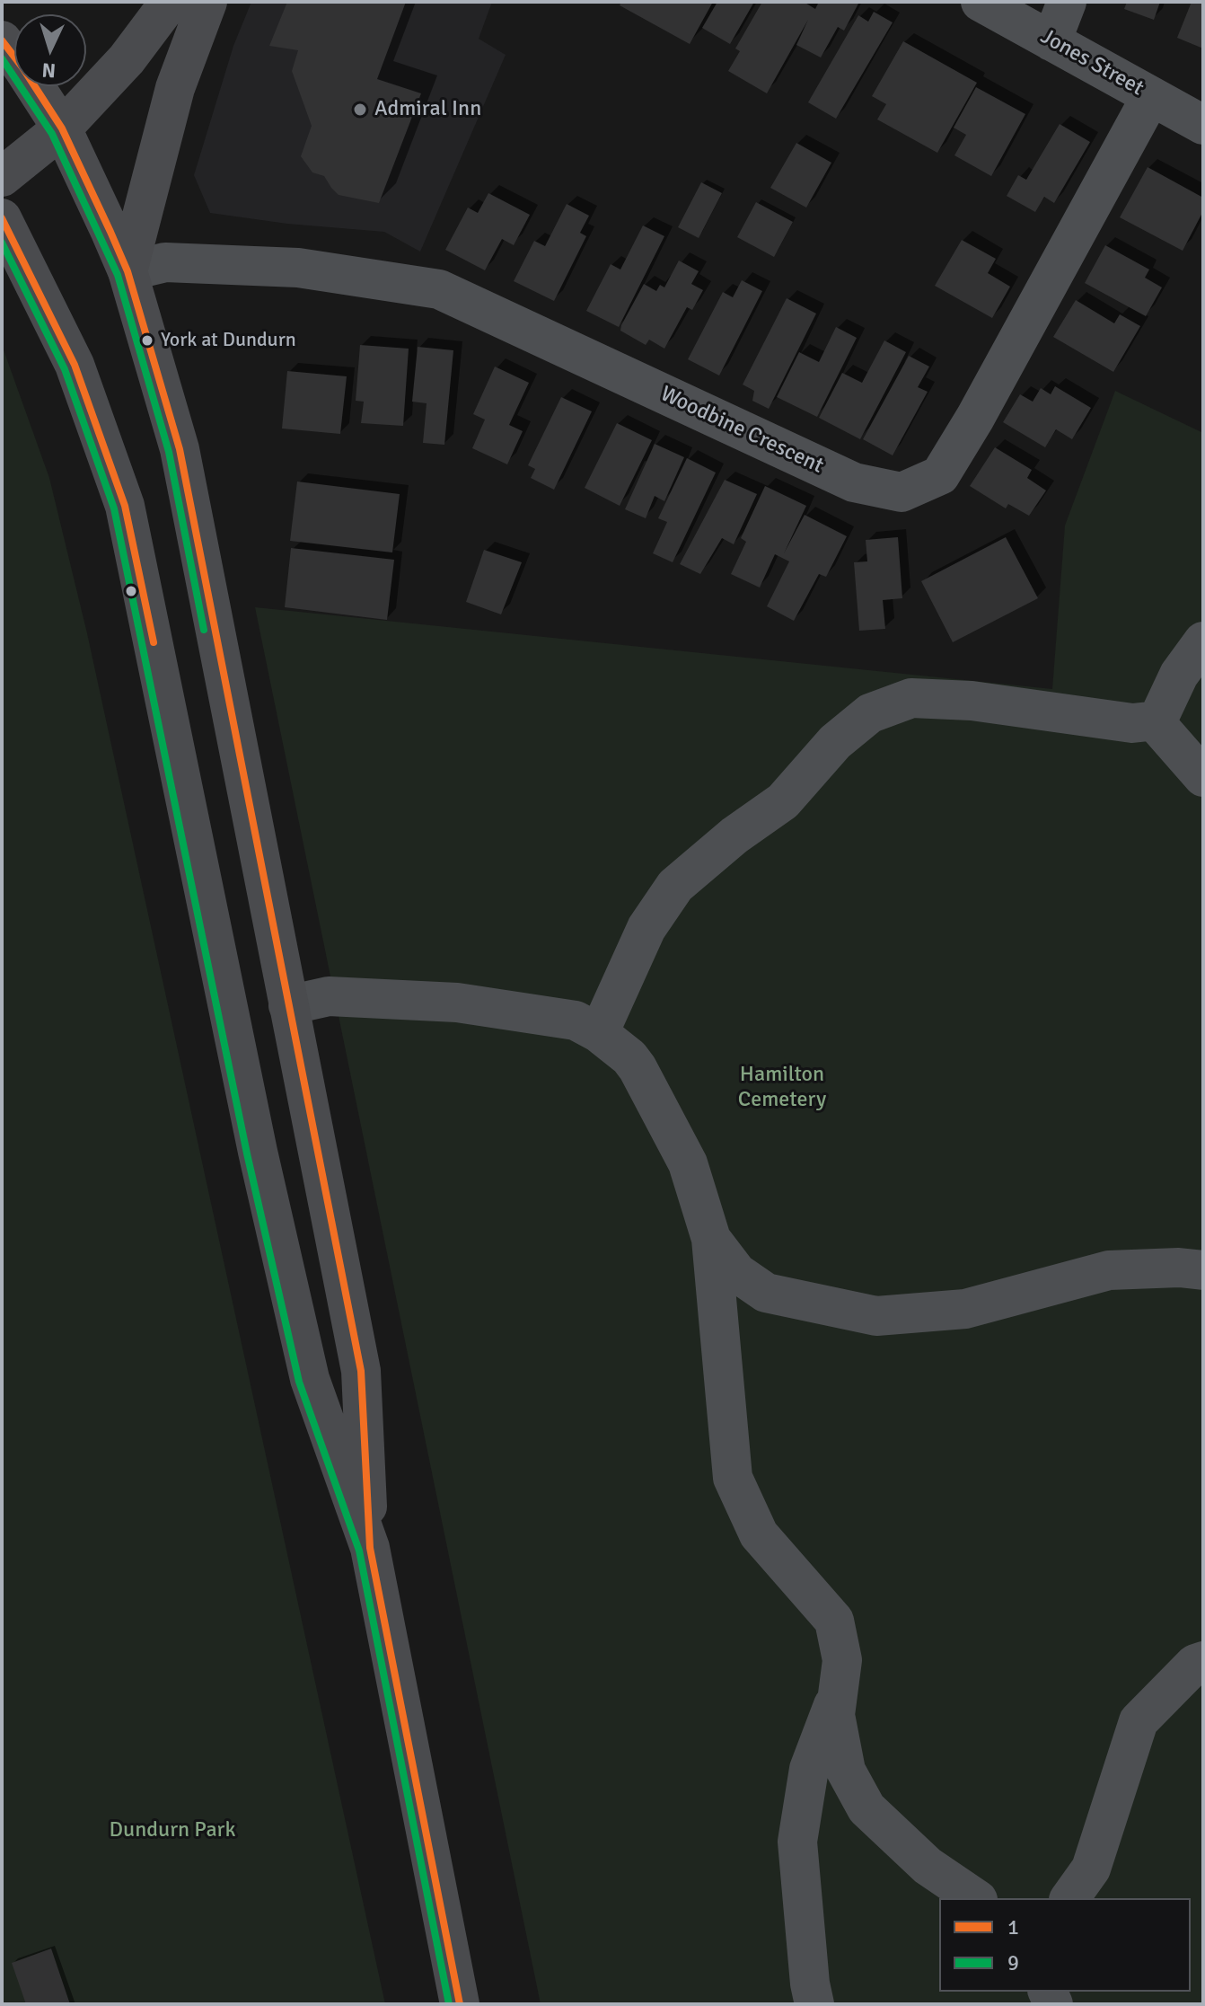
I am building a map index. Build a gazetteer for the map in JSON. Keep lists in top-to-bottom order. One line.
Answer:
{"streets":{"street":["Jones Street","Woodbine Crescent"]},"crossings":[["Jones Street","Woodbine Crescent"]],"parks":["Hamilton Cemetery","Dundurn Park"],"places":["Admiral Inn","York at Dundurn"],"lines":["transit line 1","transit line 9"],"legend":["1","9"],"north":"bottom"}
